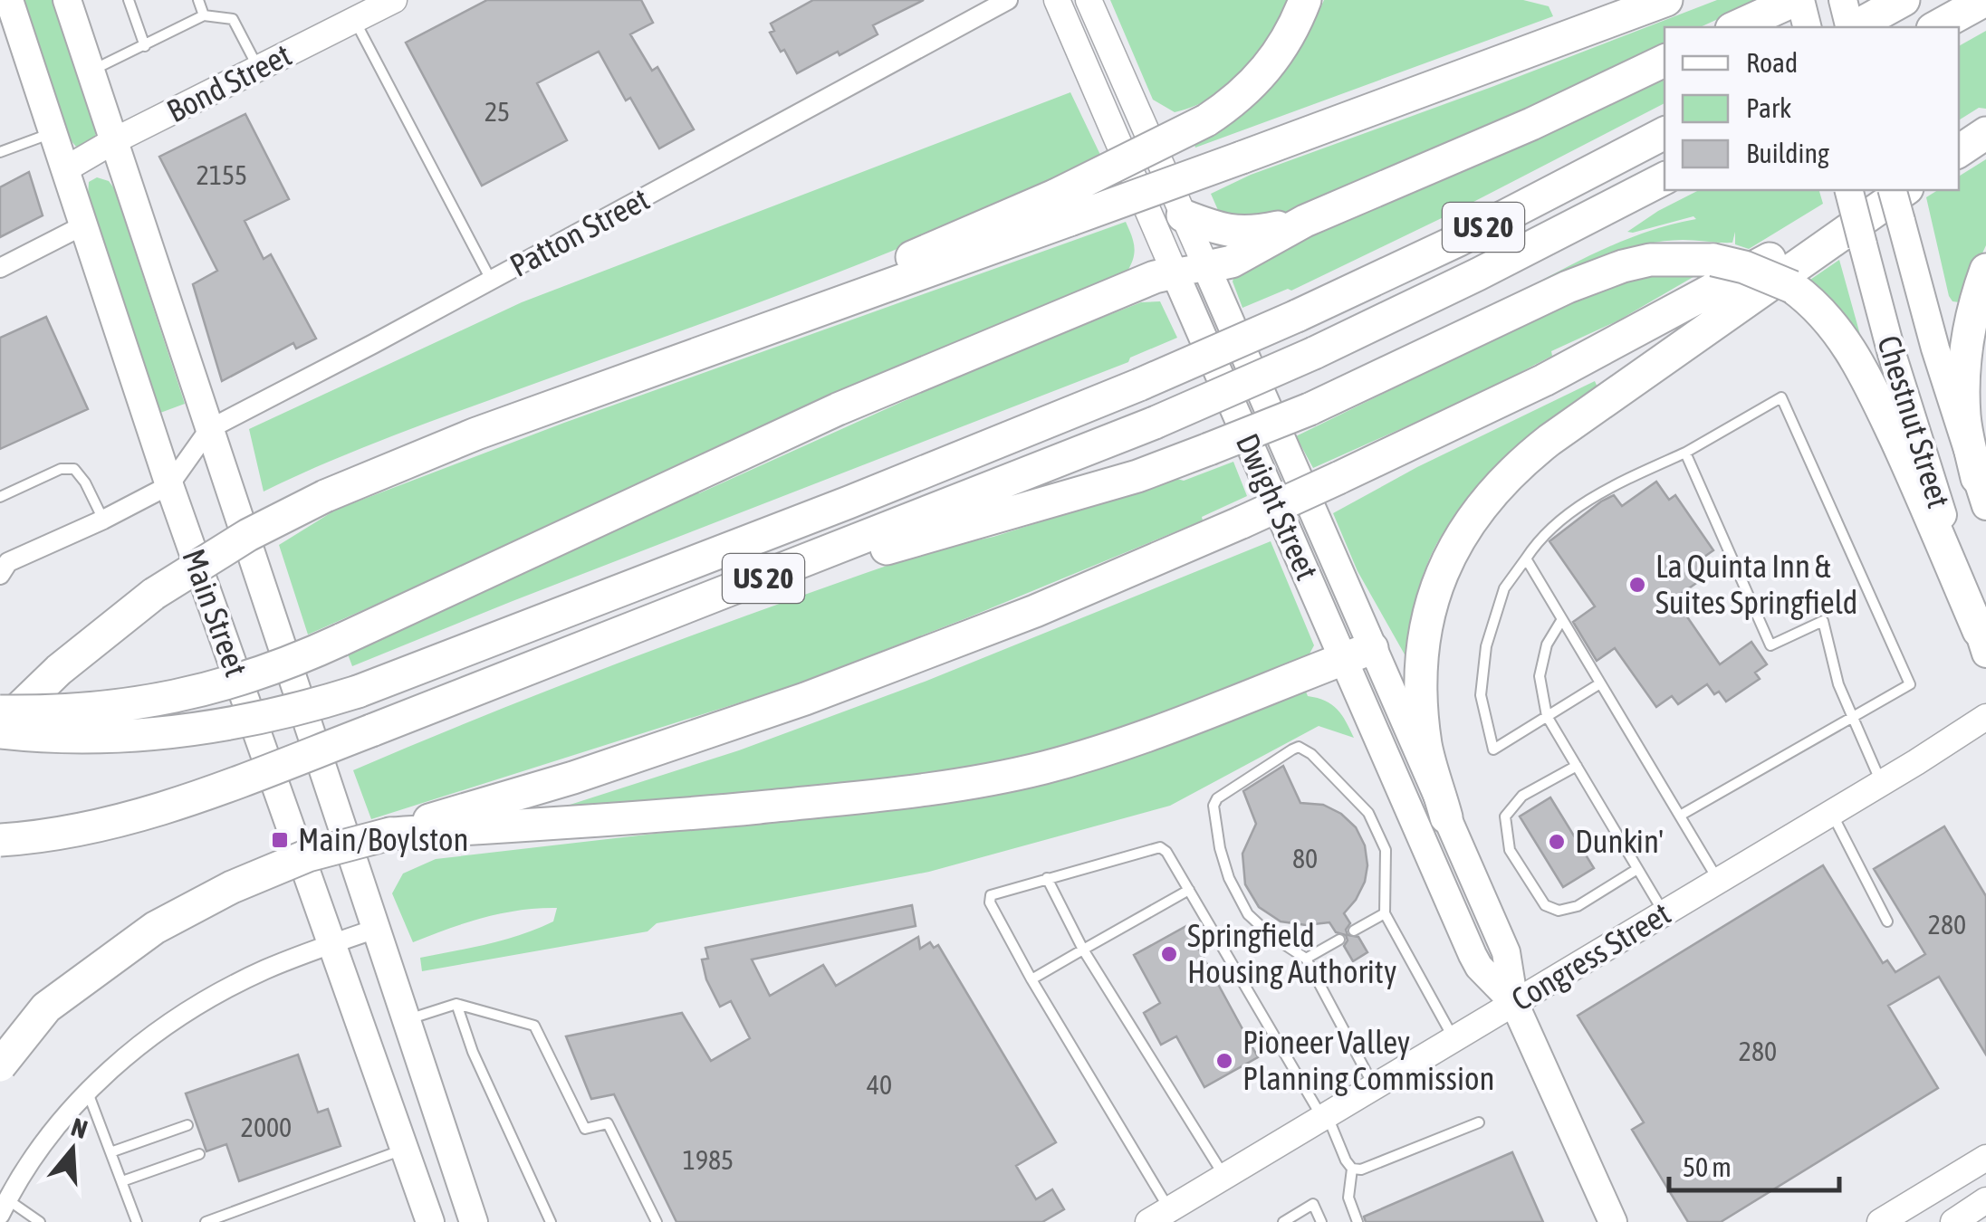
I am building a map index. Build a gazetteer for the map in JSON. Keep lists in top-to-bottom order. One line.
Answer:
{"streets":{"highway":["US 20"],"main road":["Bond Street","Chestnut Street","Dwight Street","Main Street","Congress Street"],"street":["Patton Street"]},"crossings":[["Bond Street","Main Street"],["Patton Street","Main Street"],["Dwight Street","Congress Street"]],"places":{"other":["La Quinta Inn & Suites Springfield","Dunkin'","Springfield Housing Authority","Pioneer Valley Planning Commission"],"transit":["Main/Boylston"]},"house_numbers":["25","2155","80","280","280","40","2000","1985"],"legend":["Road","Park","Building"],"scale_bar":"50 m","north":"top"}
